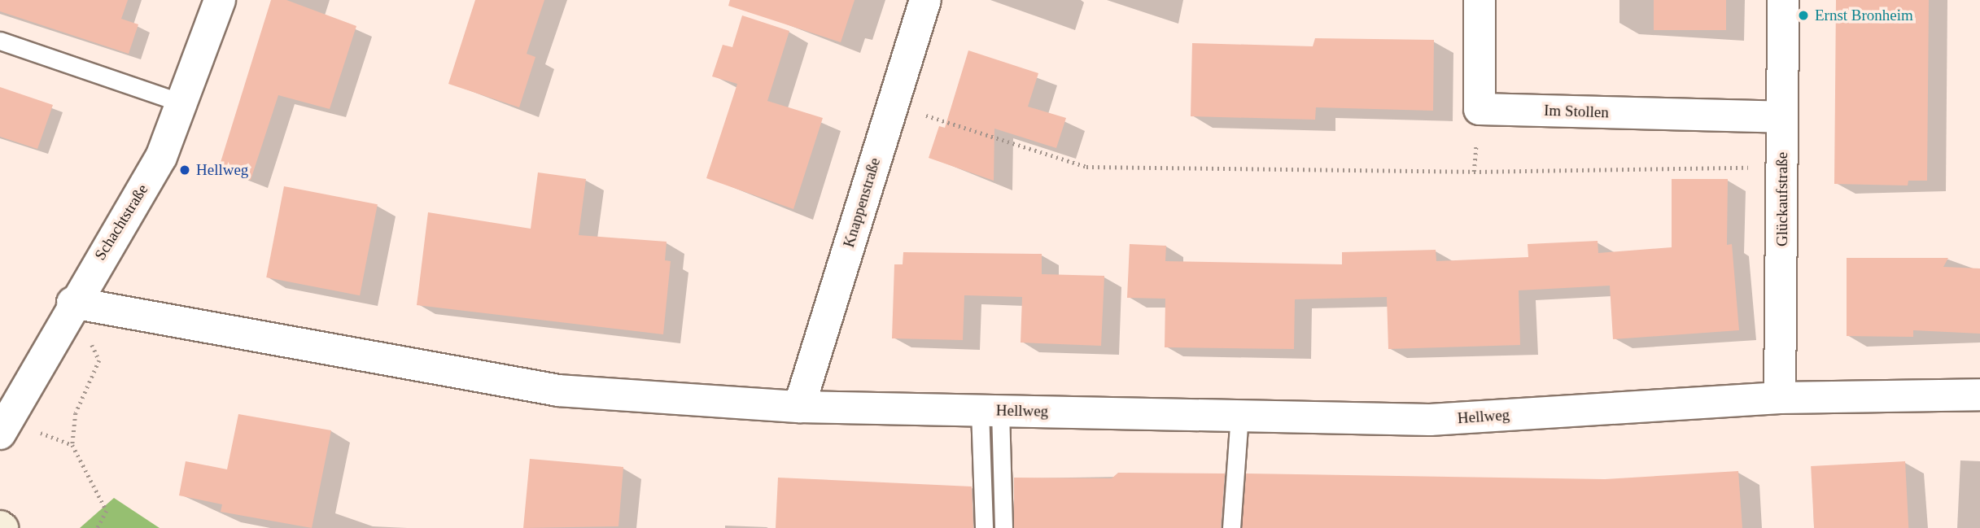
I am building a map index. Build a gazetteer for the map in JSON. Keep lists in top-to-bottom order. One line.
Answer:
{"streets":{"street":["Im Stollen","Glückaufstraße","Knappenstraße","Schachtstraße","Hellweg"]},"crossings":[["Im Stollen","Glückaufstraße"],["Glückaufstraße","Hellweg"],["Knappenstraße","Hellweg"],["Schachtstraße","Hellweg"]],"places":["Ernst Bronheim","Hellweg"]}
